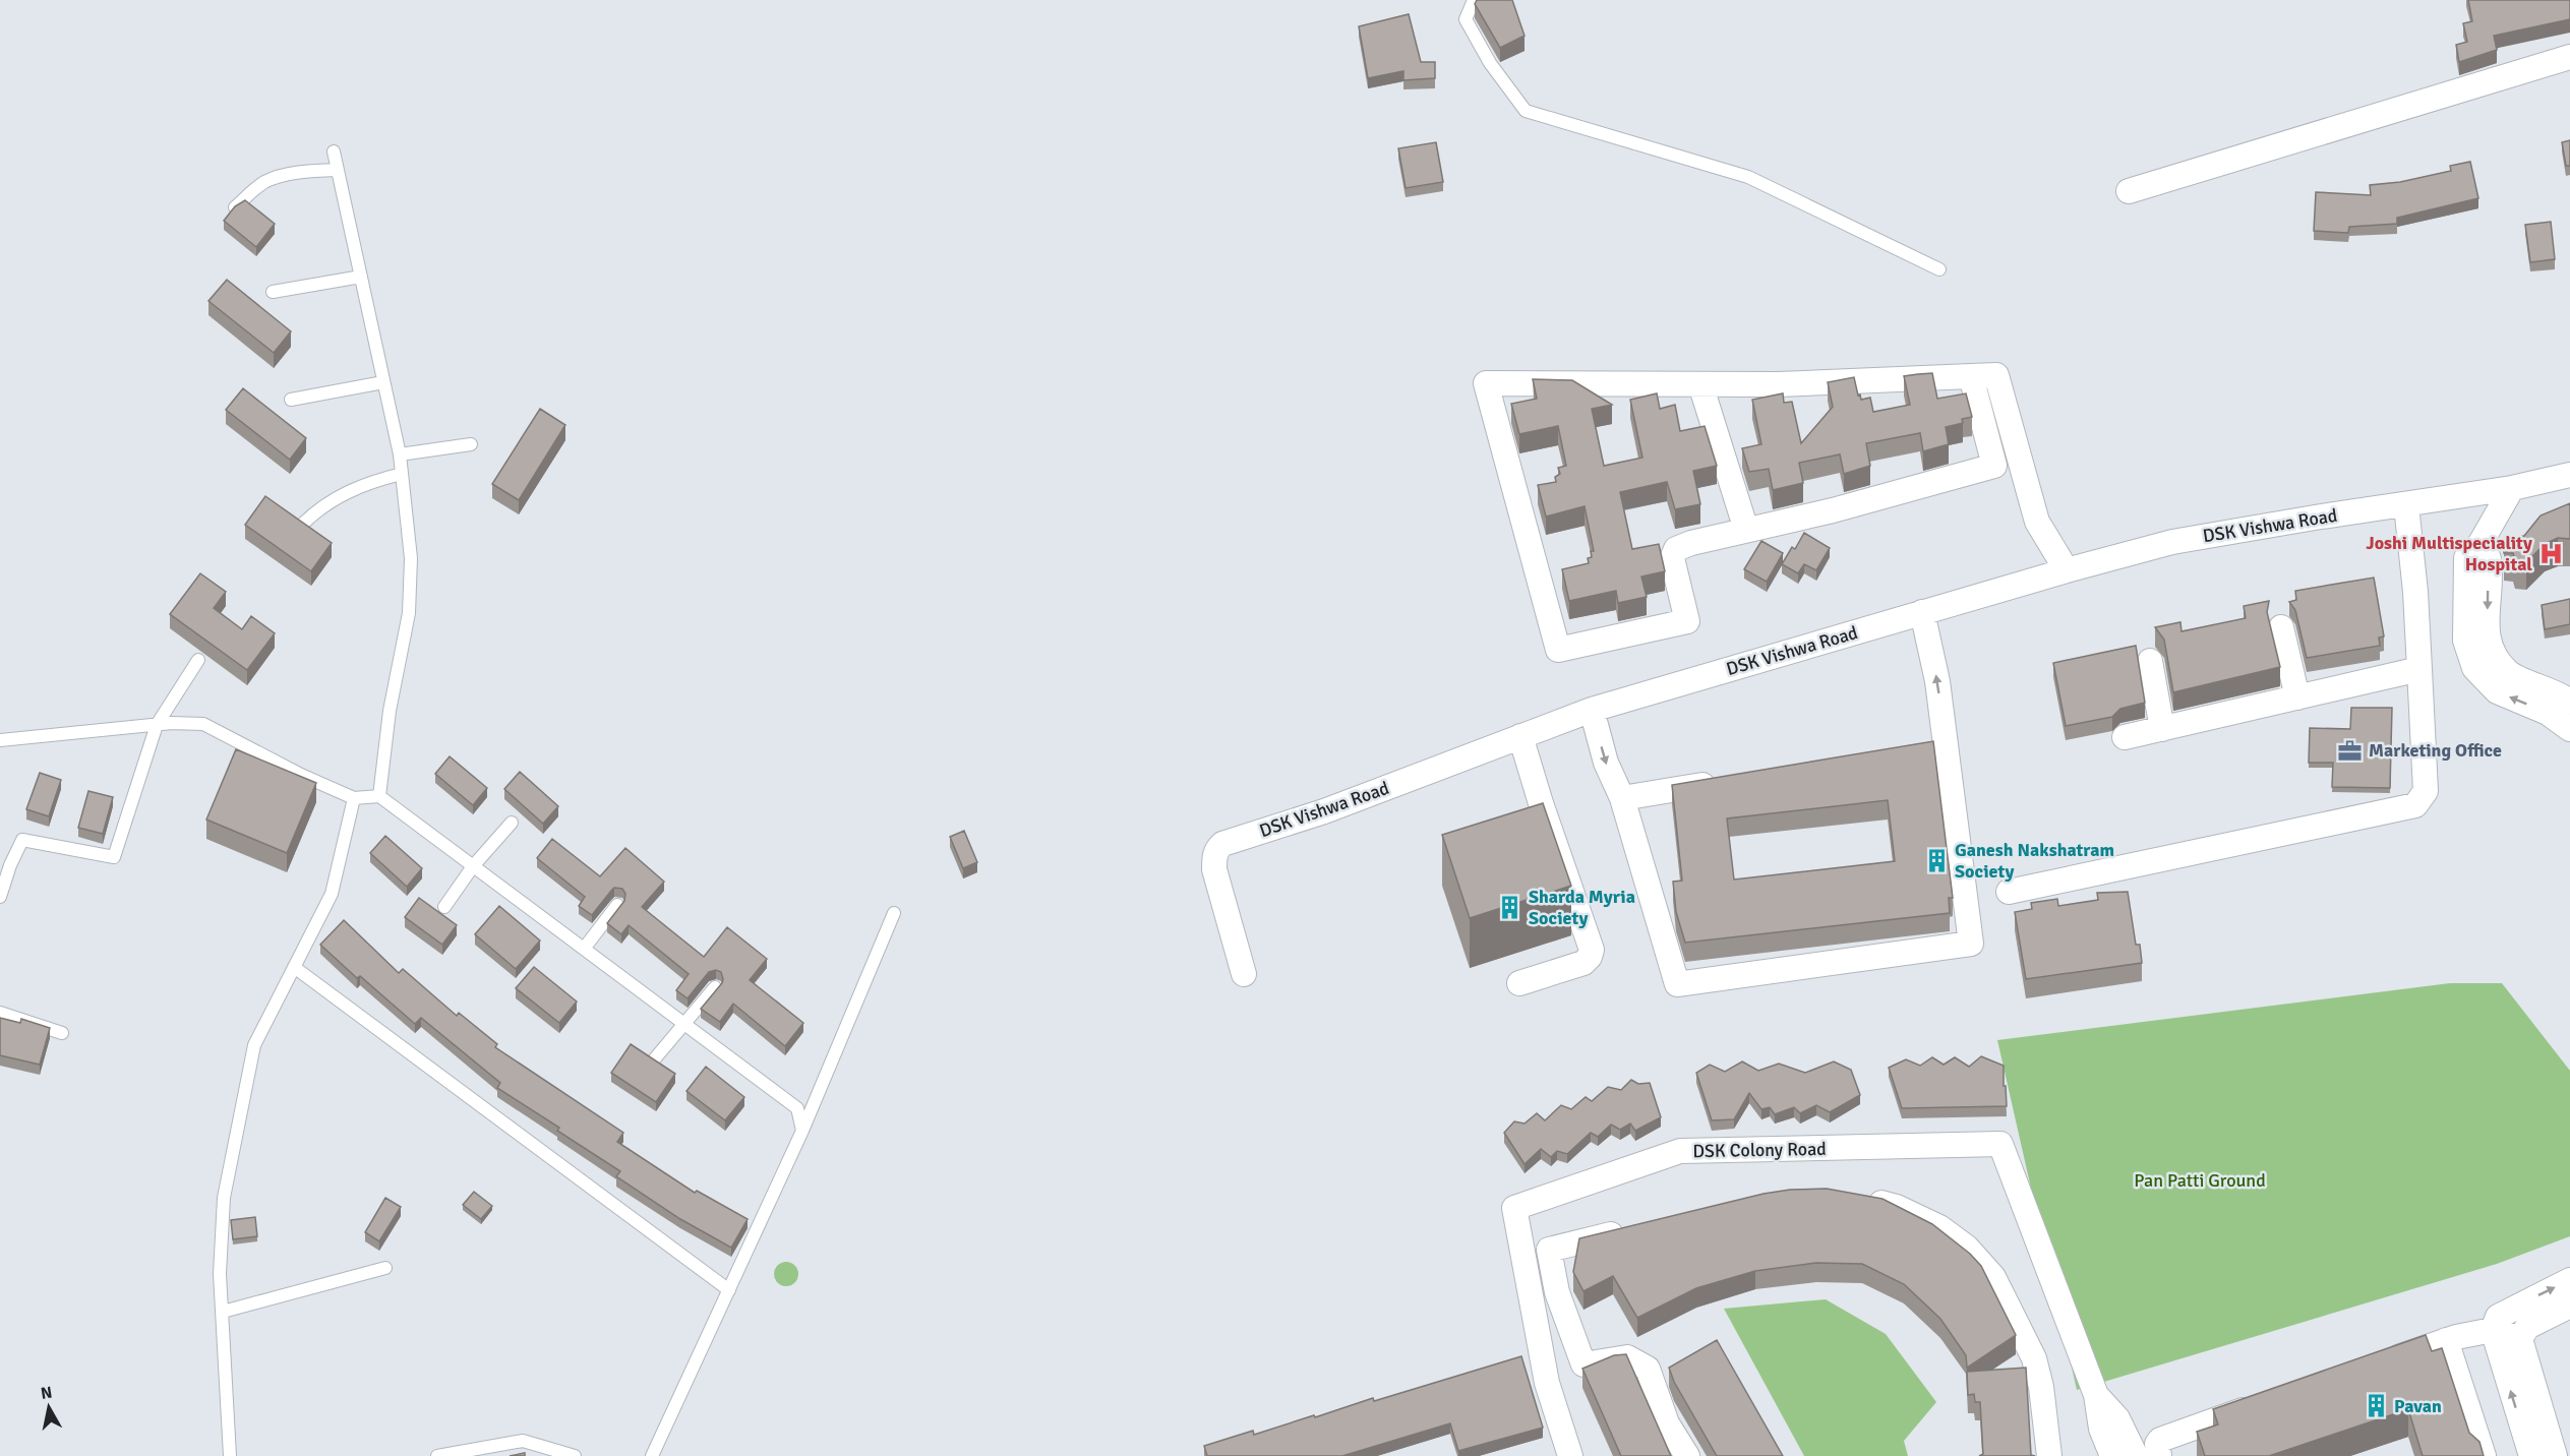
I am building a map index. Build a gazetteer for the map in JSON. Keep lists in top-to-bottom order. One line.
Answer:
{"streets":{"street":["DSK Vishwa Road","DSK Colony Road"]},"parks":["Pan Patti Ground"],"places":{"hospital":["Joshi Multispeciality Hospital"],"office":["Marketing Office"],"building":["Ganesh Nakshatram Society","Sharda Myria Society","Pavan"]},"north":"top"}
